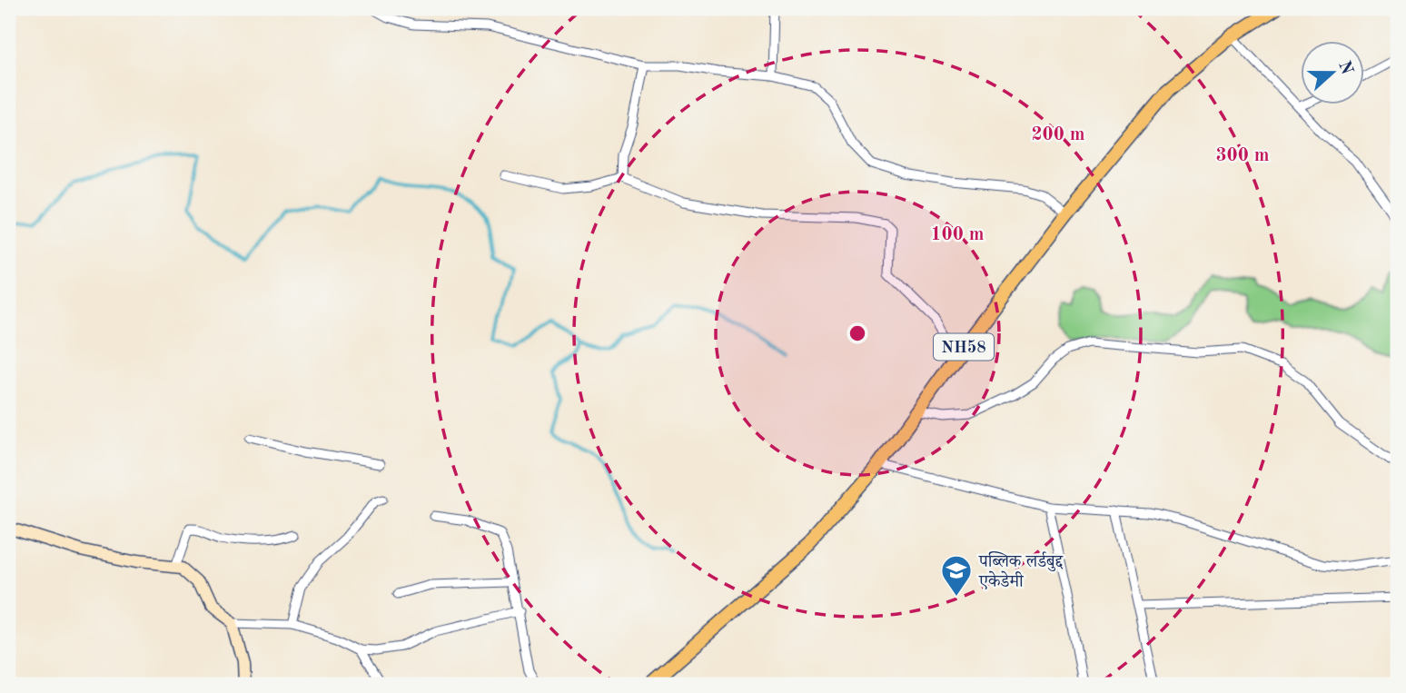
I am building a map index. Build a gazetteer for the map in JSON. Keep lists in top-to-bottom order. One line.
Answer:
{"streets":{"main road":["NH58"]},"places":{"school or university":["पब्लिक लर्डबुद्द एकेडेमी"]},"north":"right","rings":["200 m","300 m","100 m"]}
